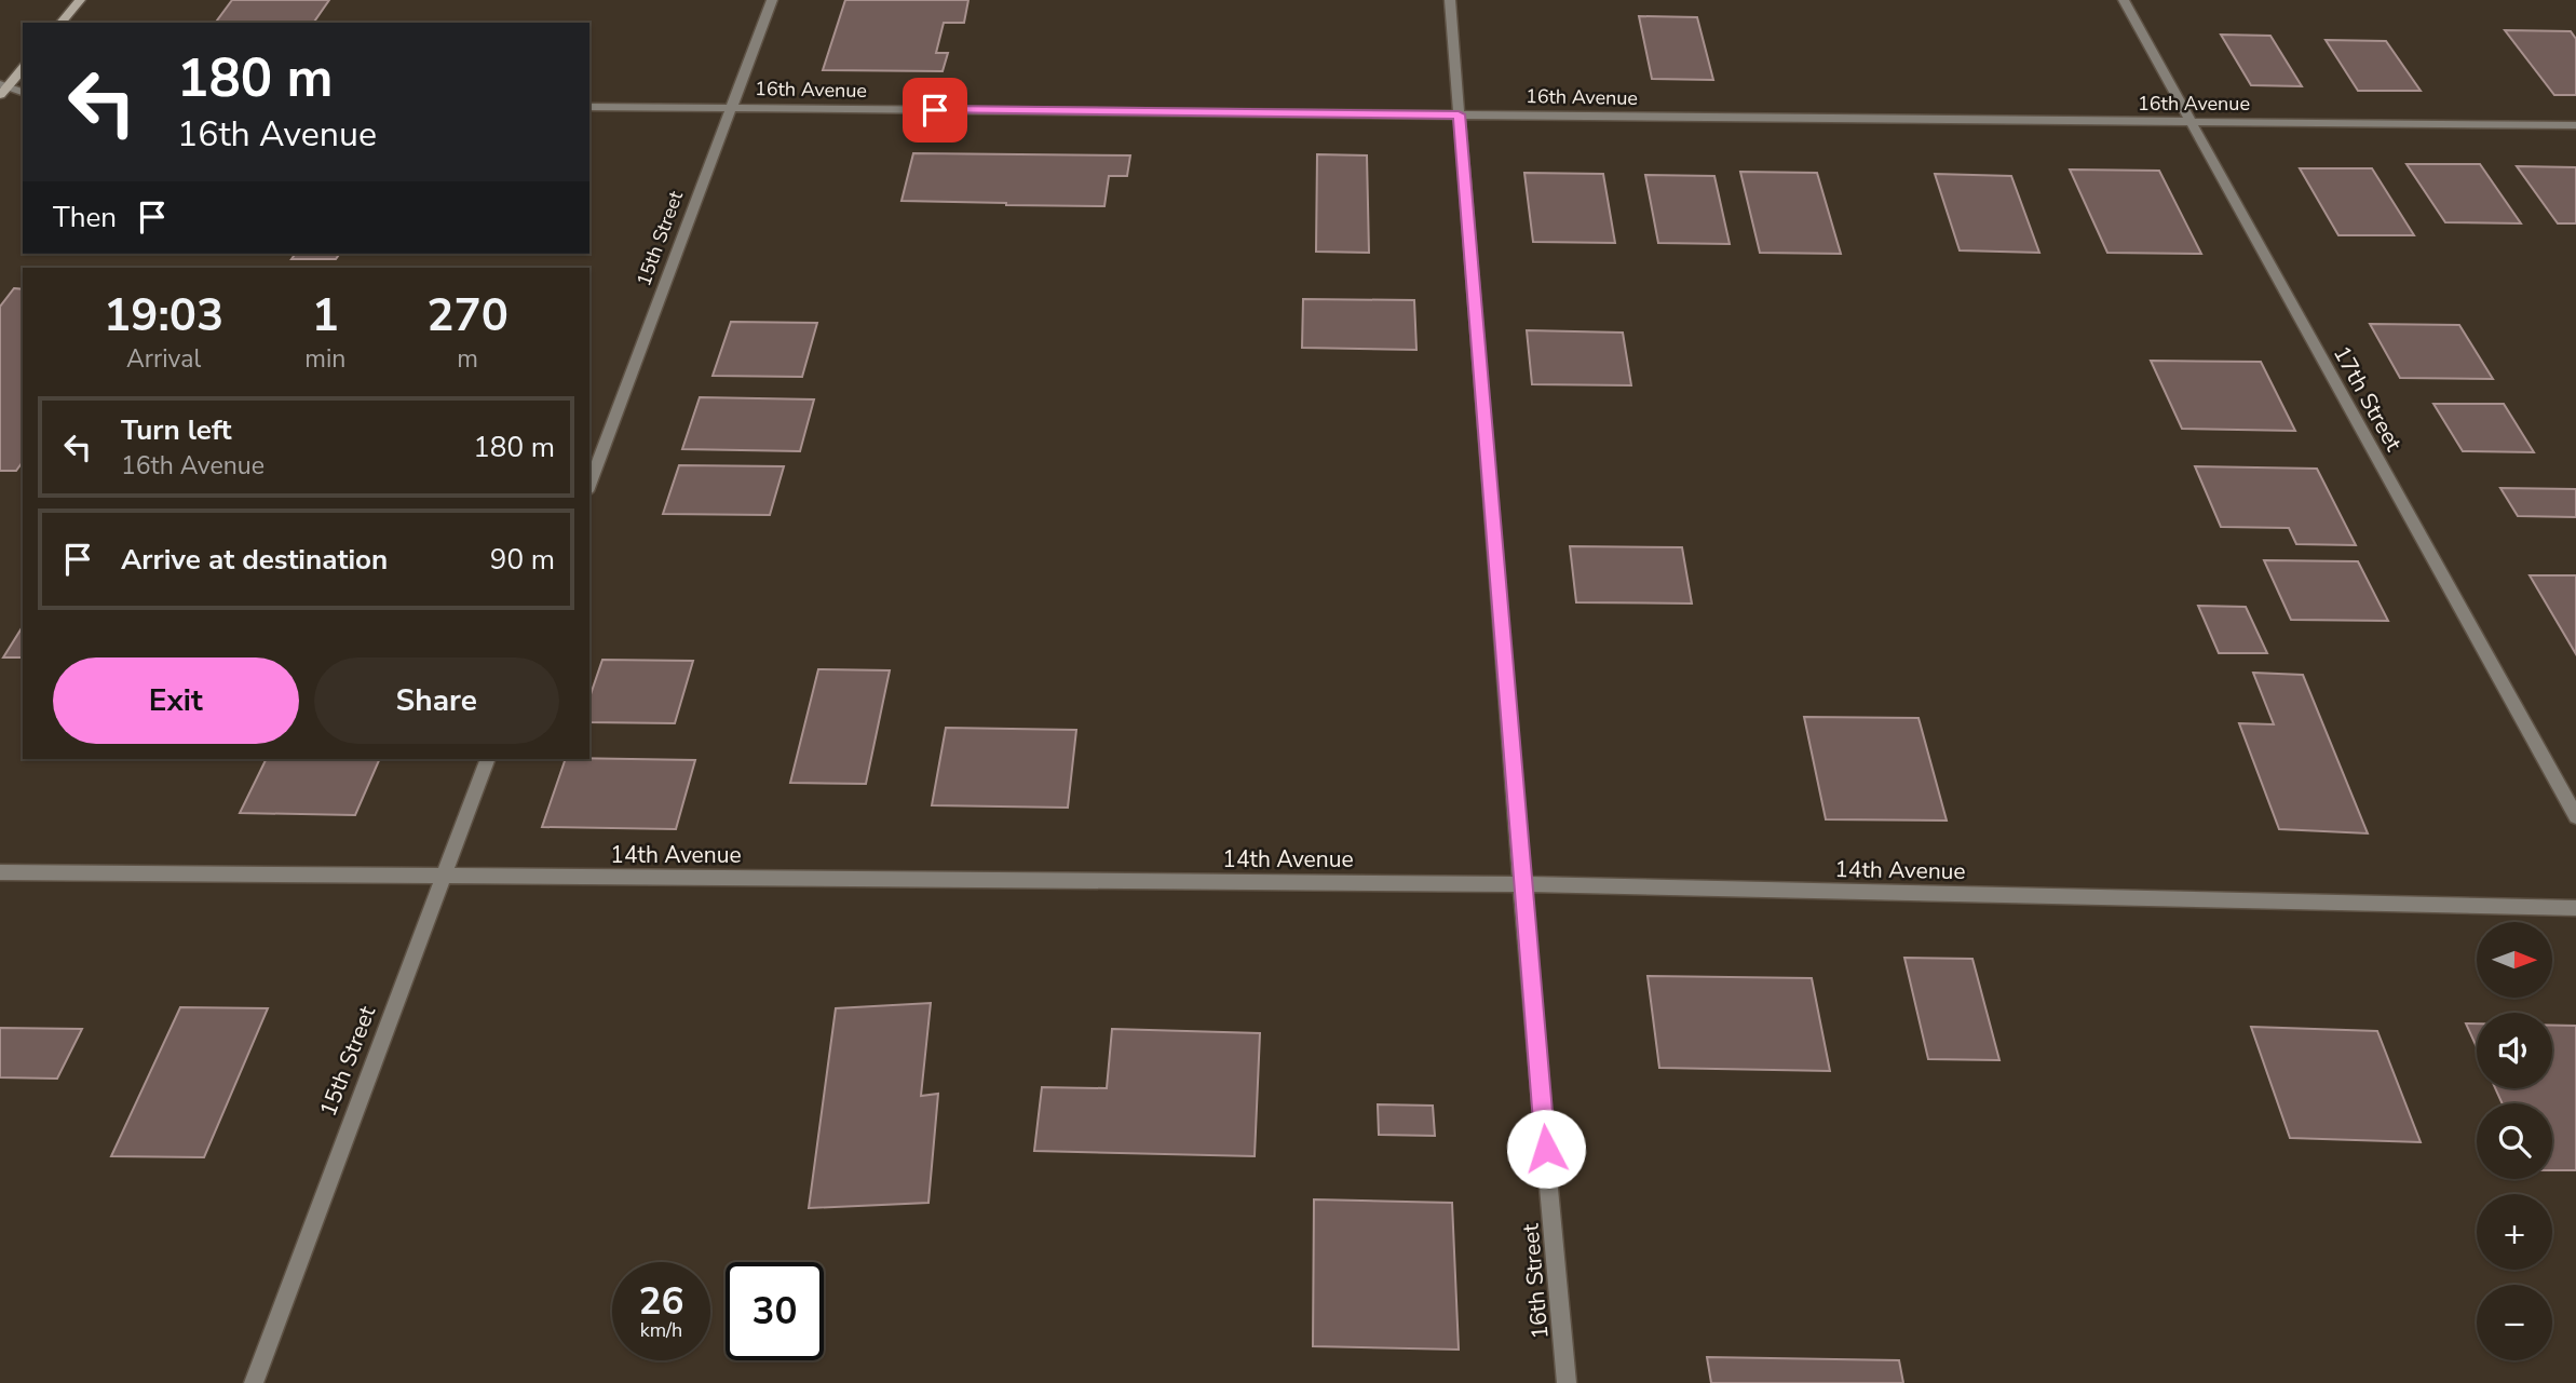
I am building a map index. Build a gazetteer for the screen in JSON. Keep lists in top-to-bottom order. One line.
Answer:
{"streets":{"street":["16th Avenue","15th Street","17th Street","14th Avenue","16th Street"]},"crossings":[["16th Avenue","15th Street"],["16th Avenue","17th Street"],["16th Avenue","16th Street"],["15th Street","14th Avenue"],["14th Avenue","16th Street"]],"north":"right","page":{"turn":["180 m","16th Avenue"],"then":"Then","eta":["19:03","Arrival","1","min","270","m"],"list":[{"name":"Turn left","note":"16th Avenue","value":"180 m"},{"name":"Arrive at destination","value":"90 m"}],"buttons":["Exit","Share"],"map_buttons":["+","−"],"speed":"26 km/h","limit":"30"}}
